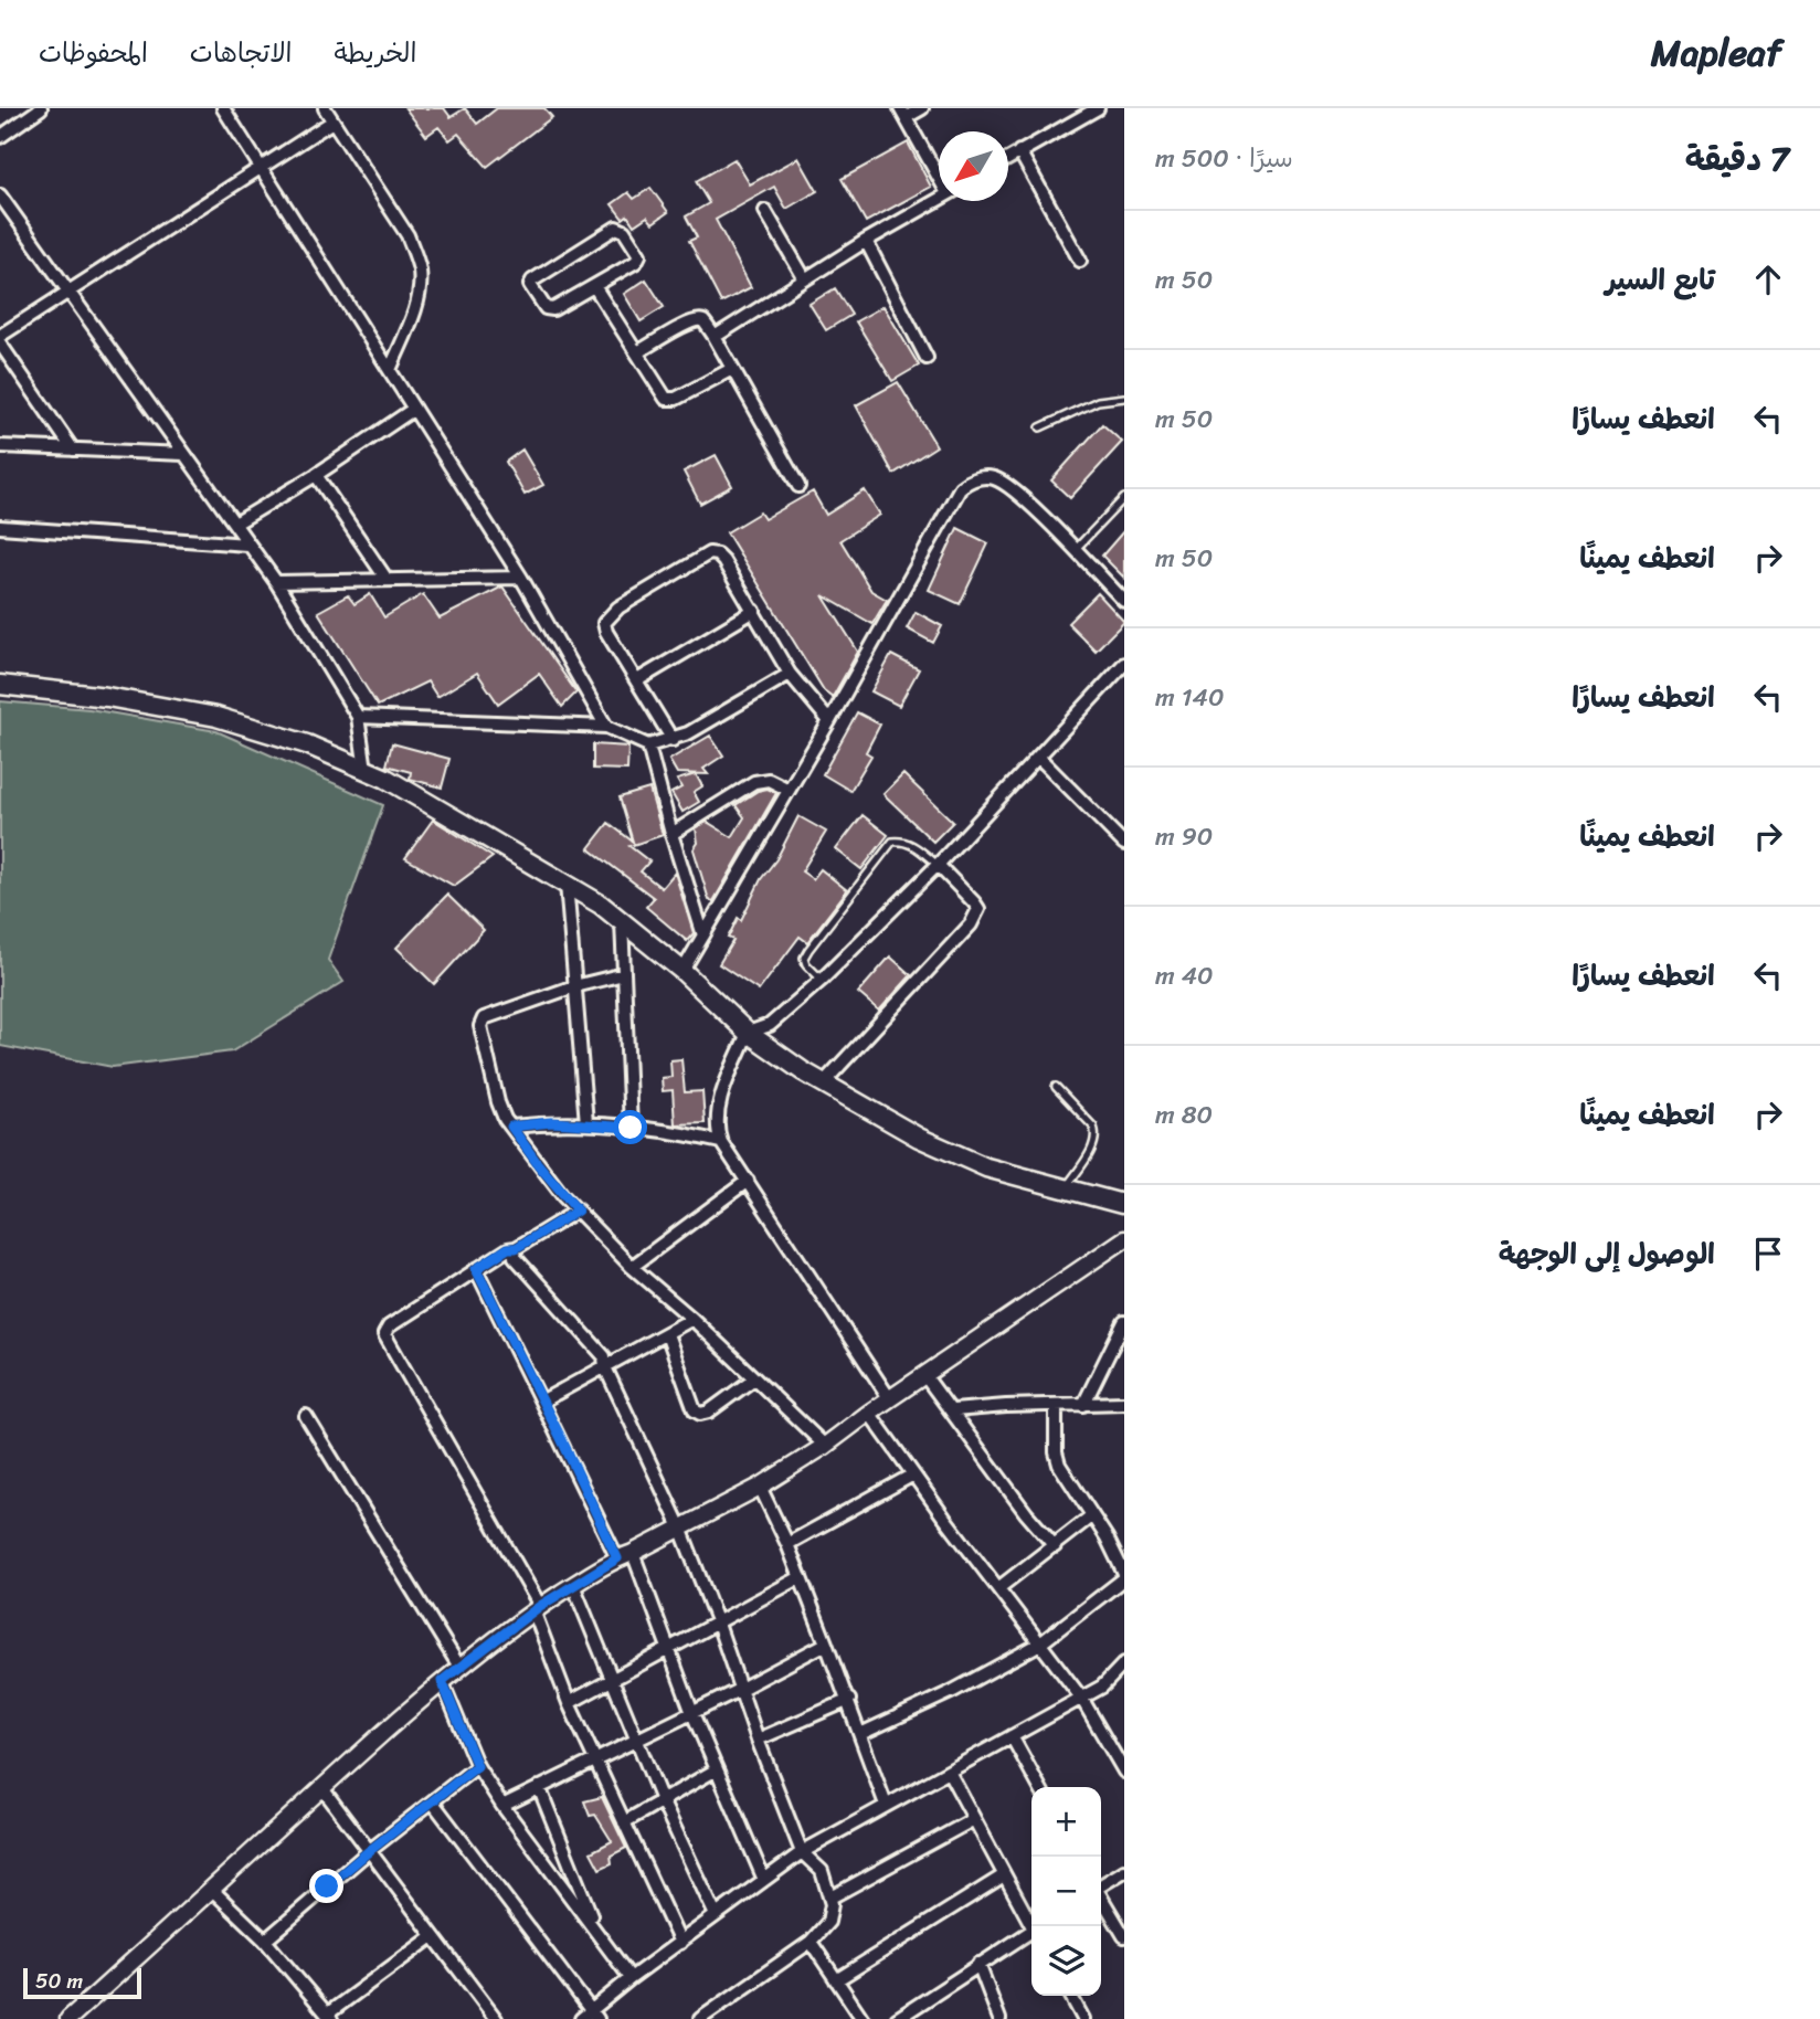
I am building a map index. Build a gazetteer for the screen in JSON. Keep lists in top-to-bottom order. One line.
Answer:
{"scale_bar":"50 m","north":"bottom left","page":{"header":"Mapleaf","nav":["الخريطة","الاتجاهات","المحفوظات"],"heading":["7 دقيقة","سيرًا · 500 m"],"list":[["تابع السير","50 m"],["انعطف يسارًا","50 m"],["انعطف يمينًا","50 m"],["انعطف يسارًا","140 m"],["انعطف يمينًا","90 m"],["انعطف يسارًا","40 m"],["انعطف يمينًا","80 m"],"الوصول إلى الوجهة"],"map_buttons":["+","−"],"scale":"50 m"}}
